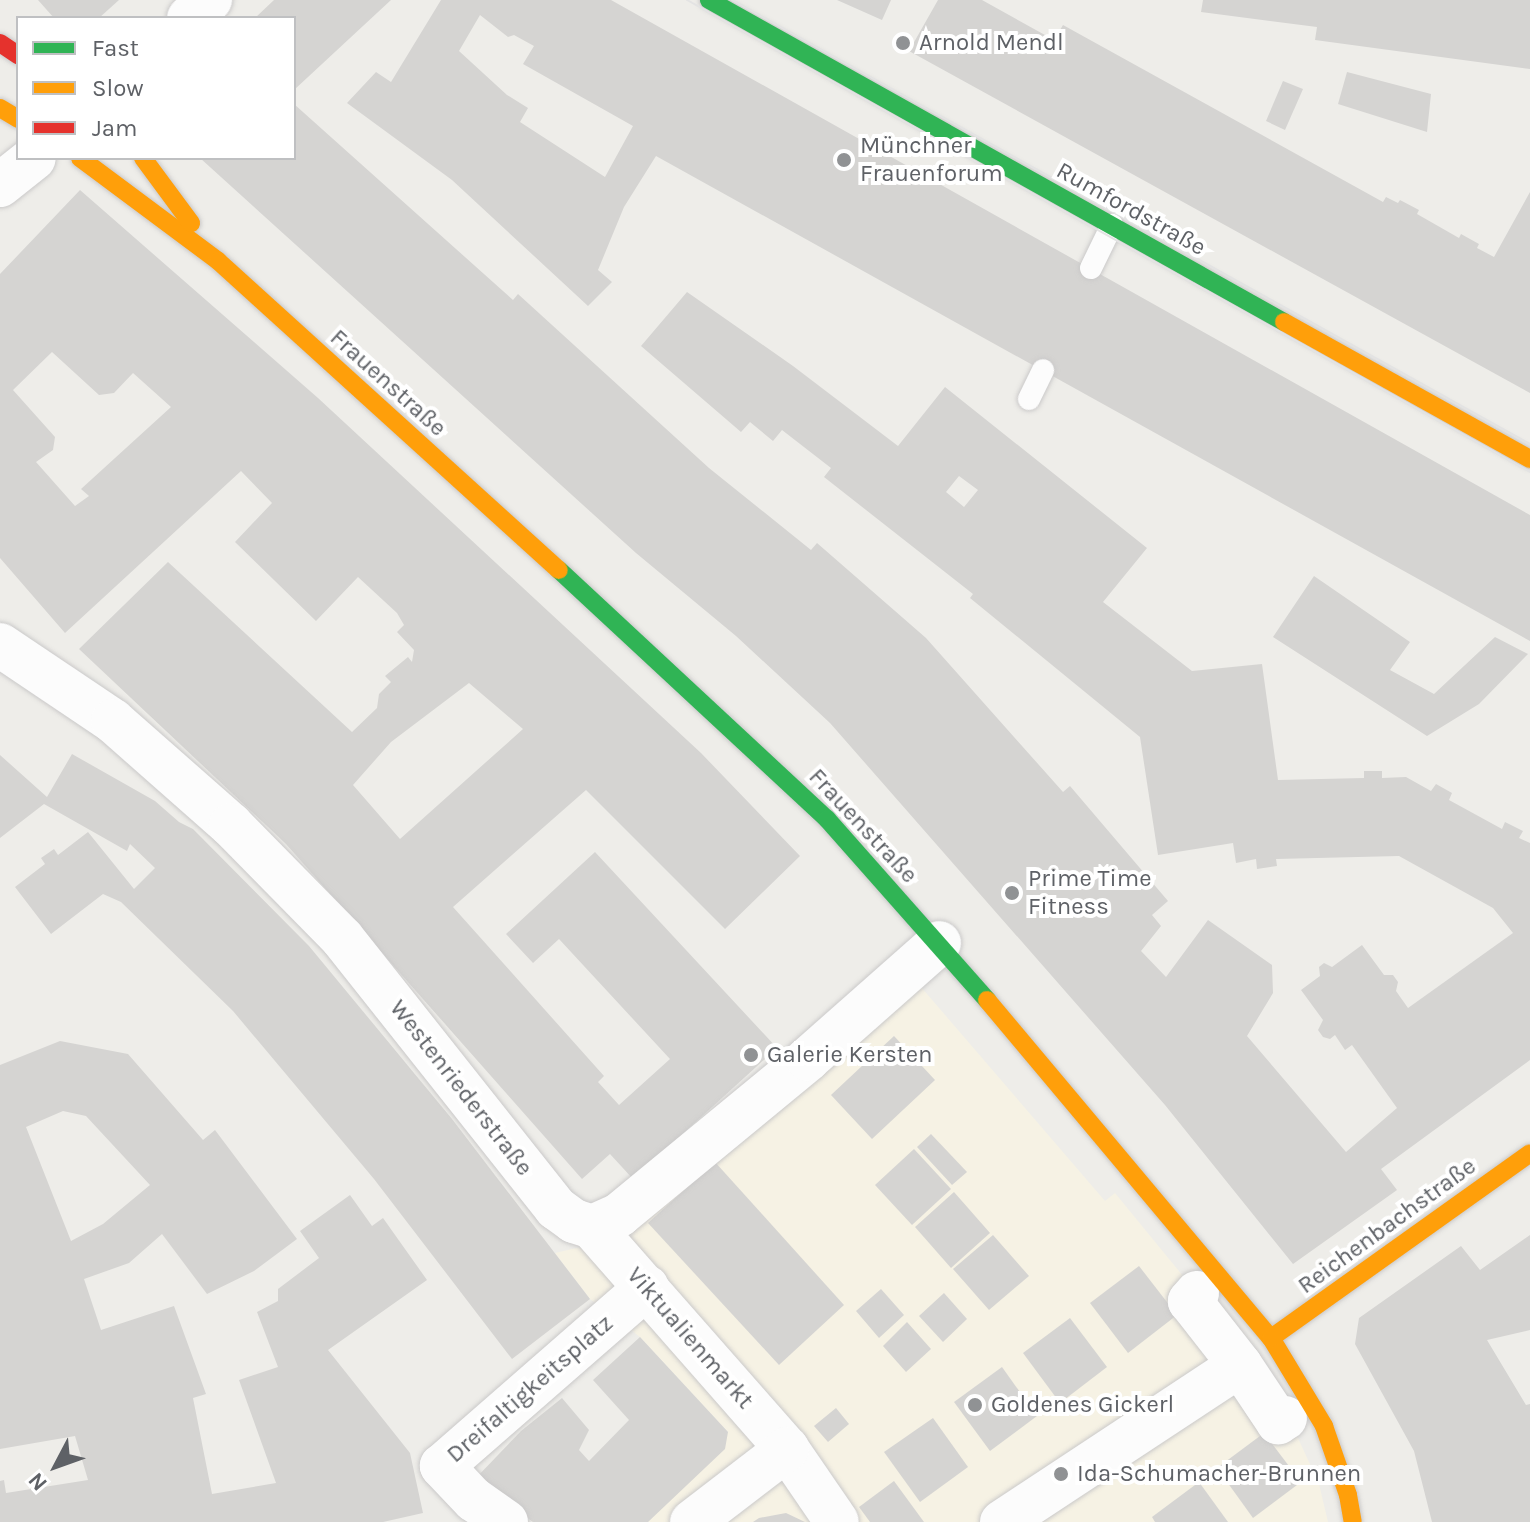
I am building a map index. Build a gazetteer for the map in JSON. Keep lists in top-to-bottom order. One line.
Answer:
{"streets":{"main road":["Rumfordstraße","Frauenstraße","Reichenbachstraße"],"street":["Westenriederstraße","Viktualienmarkt","Dreifaltigkeitsplatz"]},"crossings":[["Frauenstraße","Reichenbachstraße"],["Westenriederstraße","Viktualienmarkt"],["Viktualienmarkt","Dreifaltigkeitsplatz"]],"places":["Arnold Mendl","Münchner Frauenforum","Prime Time Fitness","Galerie Kersten","Goldenes Gickerl","Ida-Schumacher-Brunnen"],"legend":["Fast","Slow","Jam"],"north":"bottom left"}
